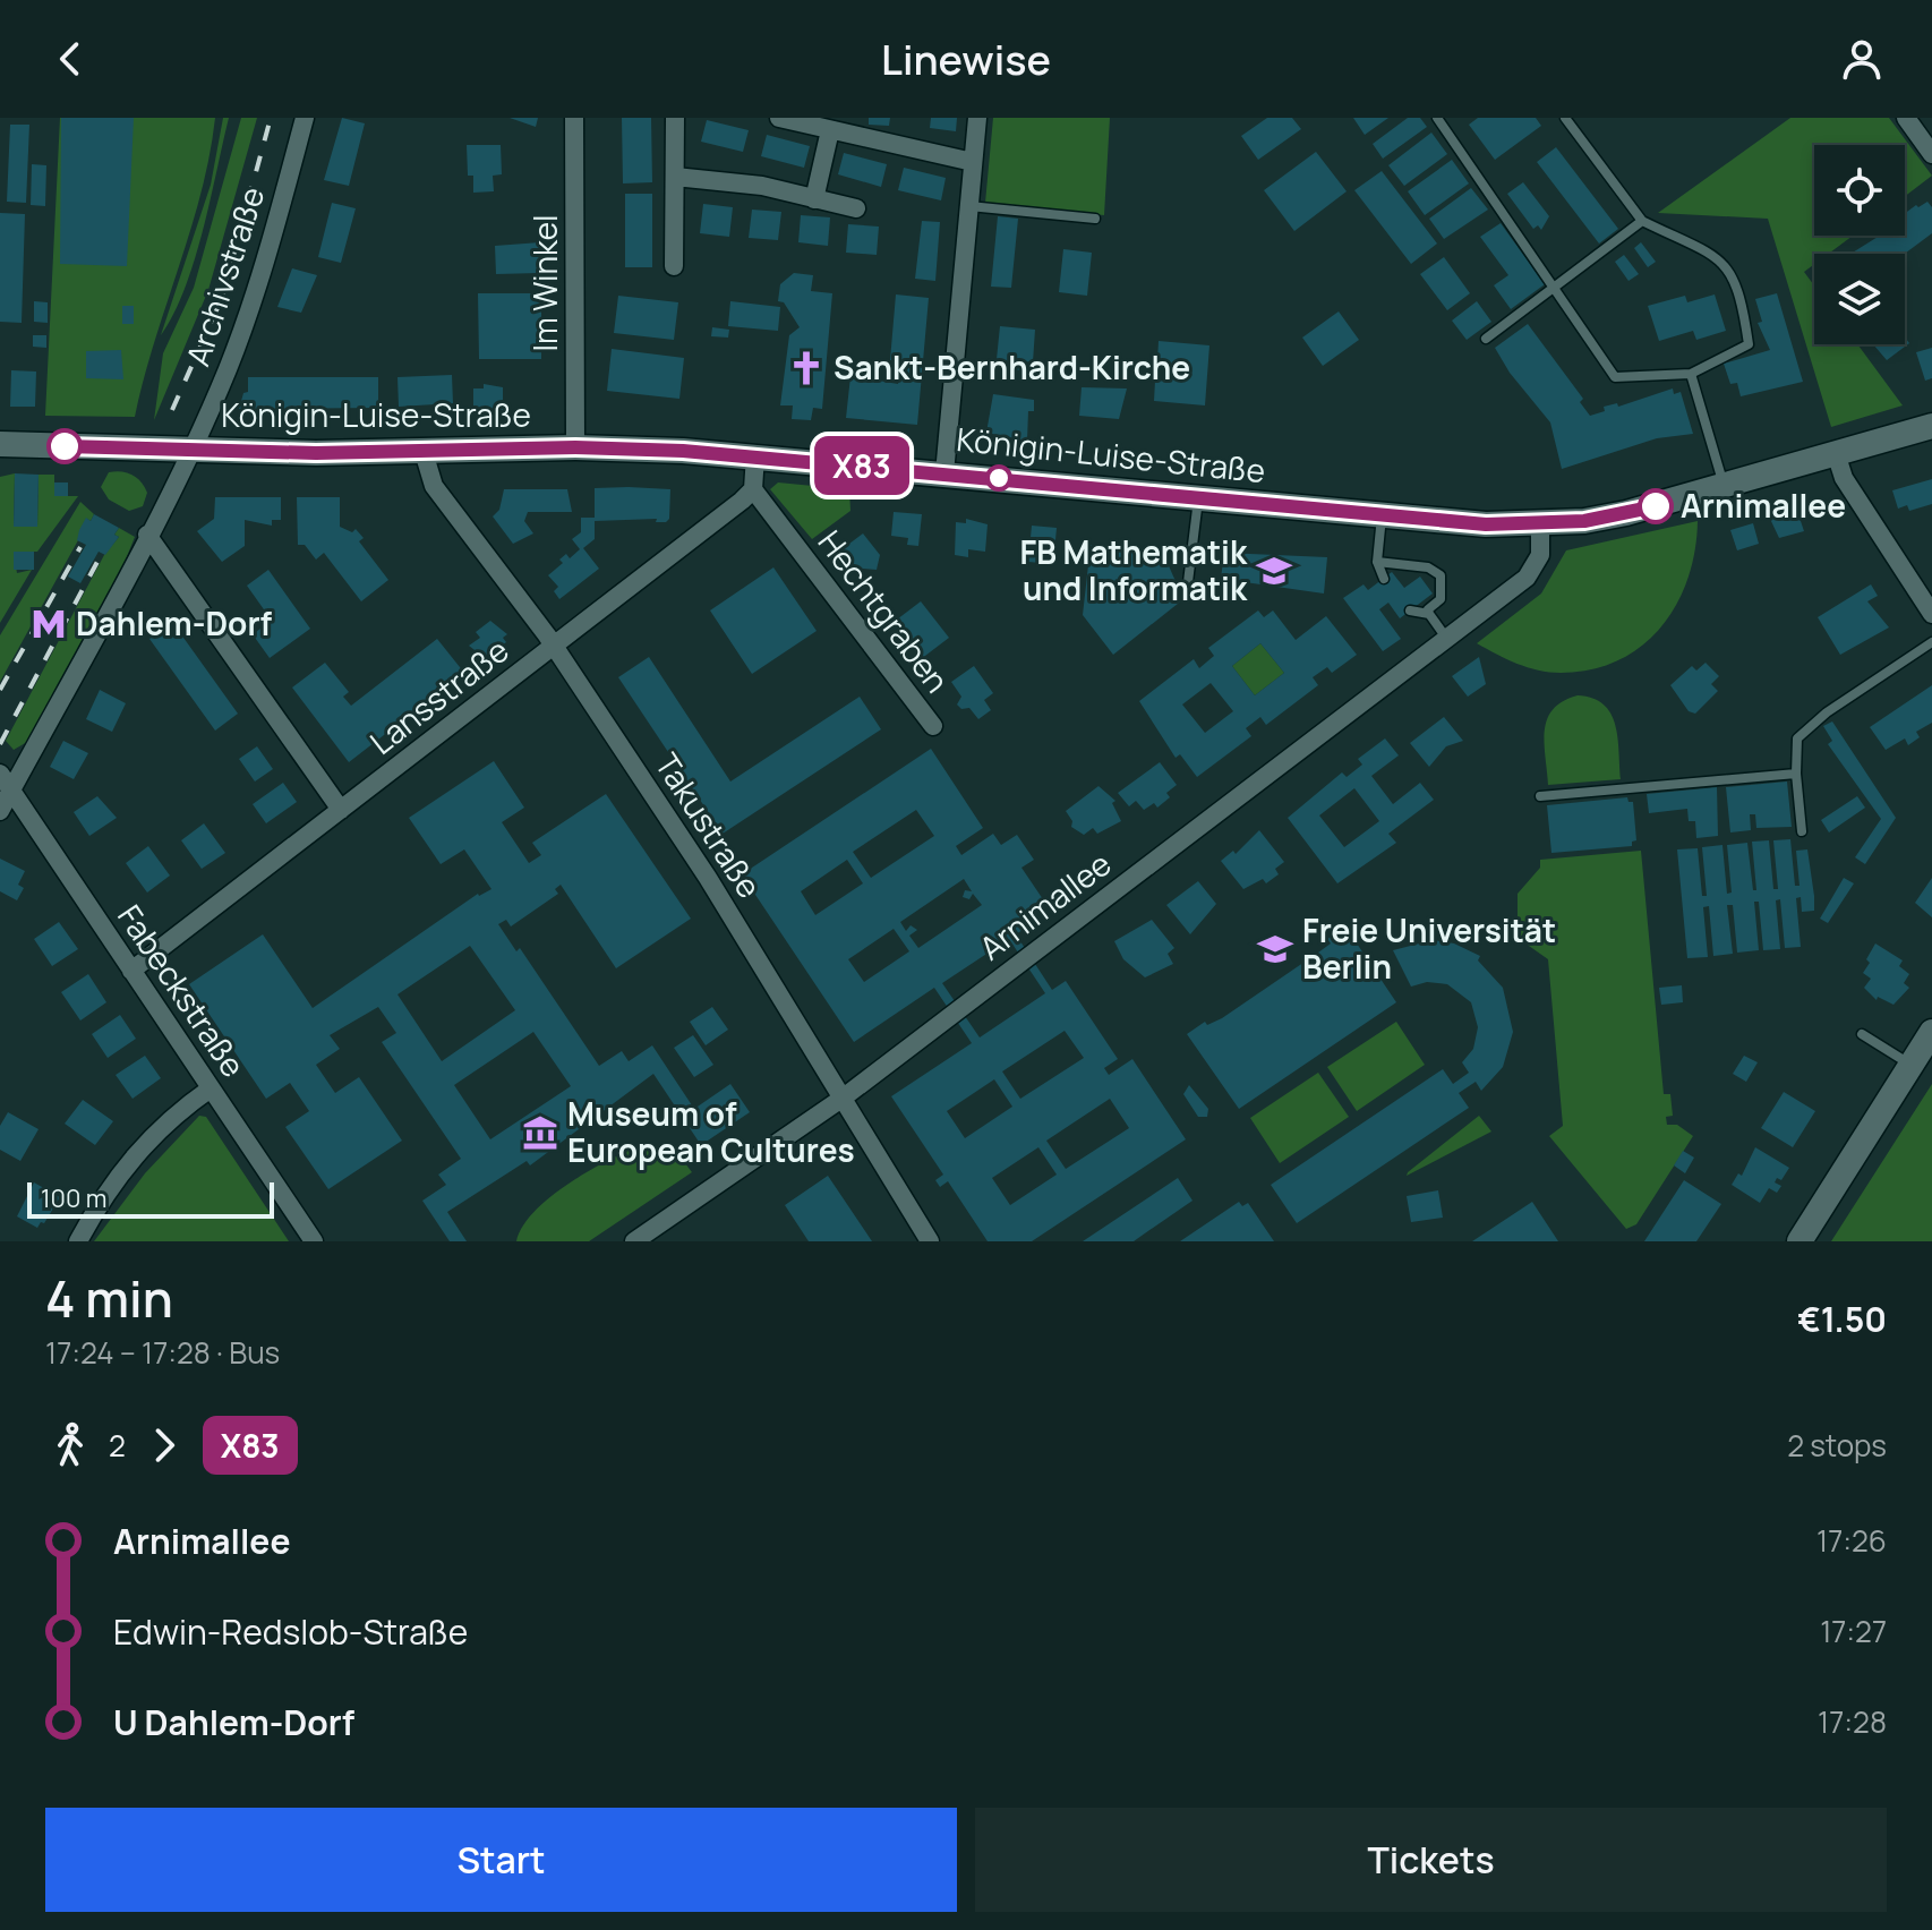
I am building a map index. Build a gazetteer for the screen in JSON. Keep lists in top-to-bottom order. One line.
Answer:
{"streets":{"main road":["Königin-Luise-Straße"],"street":["Archivstraße","Im Winkel","Hechtgraben","Lansstraße","Takustraße","Arnimallee","Fabeckstraße"]},"crossings":[["Archivstraße","Königin-Luise-Straße"],["Archivstraße","Fabeckstraße"],["Im Winkel","Königin-Luise-Straße"],["Königin-Luise-Straße","Takustraße"],["Königin-Luise-Straße","Arnimallee"],["Hechtgraben","Lansstraße"],["Lansstraße","Takustraße"],["Lansstraße","Fabeckstraße"],["Takustraße","Arnimallee"]],"places":{"church":["Sankt-Bernhard-Kirche"],"other":["Arnimallee"],"school or university":["FB Mathematik und Informatik","Freie Universität Berlin"],"metro station":["Dahlem-Dorf"],"museum":["Museum of European Cultures"]},"lines":["bus line X83"],"scale_bar":"100 m","page":{"header":"Linewise","on_map":"X83","scale":"100 m","heading":["4 min","17:24 – 17:28 · Bus","€1.50"],"legs":["2","X83","2 stops"],"list":[{"name":"Arnimallee","value":"17:26"},{"name":"Edwin-Redslob-Straße","value":"17:27"},{"name":"U Dahlem-Dorf","value":"17:28"}],"buttons":["Start","Tickets"]}}
